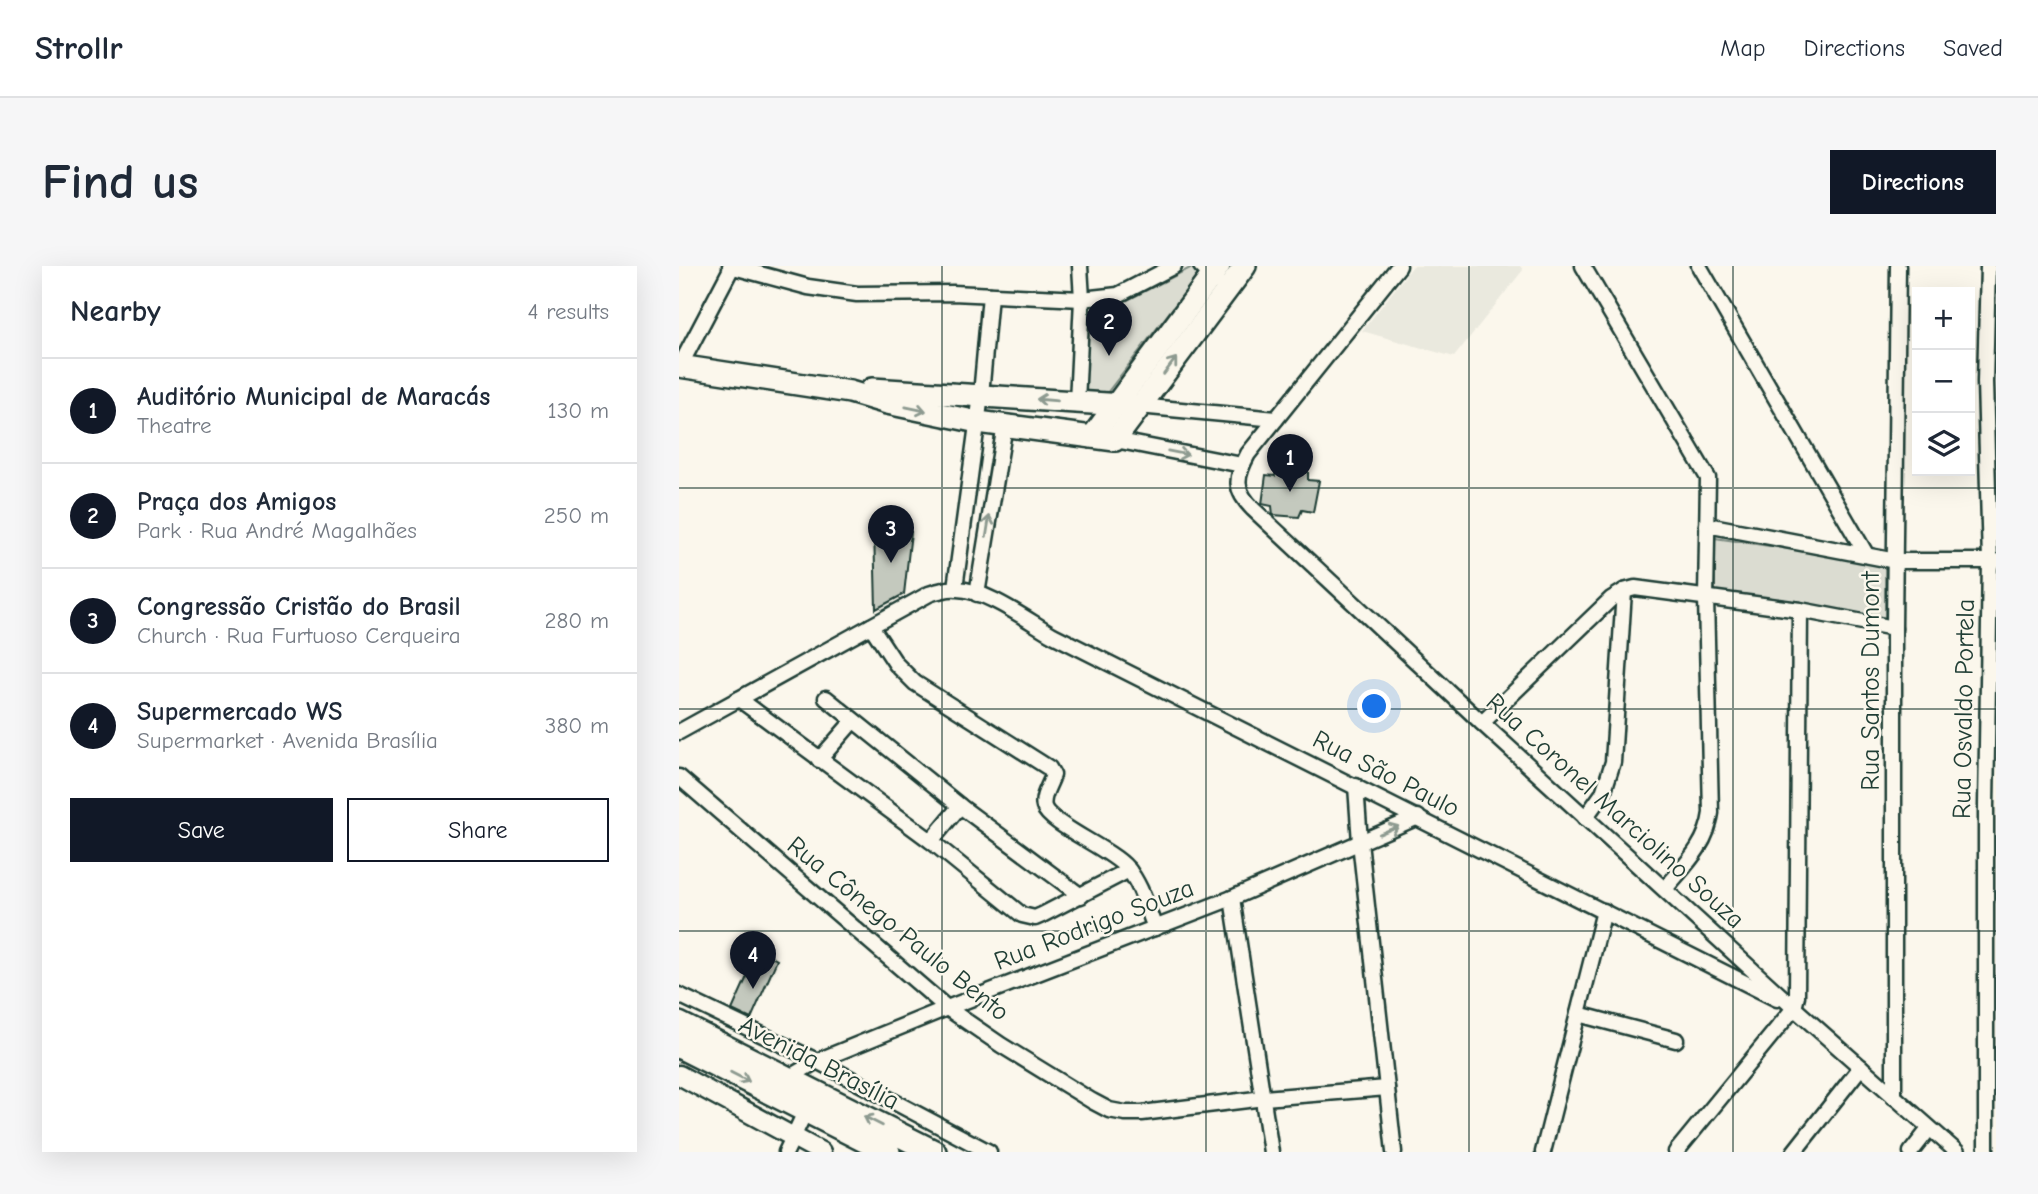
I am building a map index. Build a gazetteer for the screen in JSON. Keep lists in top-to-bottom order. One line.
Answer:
{"streets":{"main road":["Avenida Brasília"],"street":["Rua Santos Dumont","Rua Osvaldo Portela","Rua São Paulo","Rua Coronel Marciolino Souza","Rua Rodrigo Souza","Rua Cônego Paulo Bento"]},"crossings":[["Rua Santos Dumont","Rua Coronel Marciolino Souza"],["Rua São Paulo","Rua Coronel Marciolino Souza"],["Rua São Paulo","Rua Rodrigo Souza"],["Rua Rodrigo Souza","Rua Cônego Paulo Bento"],["Rua Rodrigo Souza","Avenida Brasília"]],"page":{"header":"Strollr","nav":["Map","Directions","Saved"],"buttons":["Directions",["Save","Share"]],"title":"Find us","heading":["Nearby","4 results"],"map_buttons":["+","−"],"pins":["2","1","3","4"],"list":[{"mark":"1","name":"Auditório Municipal de Maracás","note":"Theatre","value":"130 m"},{"mark":"2","name":"Praça dos Amigos","note":"Park · Rua André Magalhães","value":"250 m"},{"mark":"3","name":"Congressão Cristão do Brasil","note":"Church · Rua Furtuoso Cerqueira","value":"280 m"},{"mark":"4","name":"Supermercado WS","note":"Supermarket · Avenida Brasília","value":"380 m"}]}}
